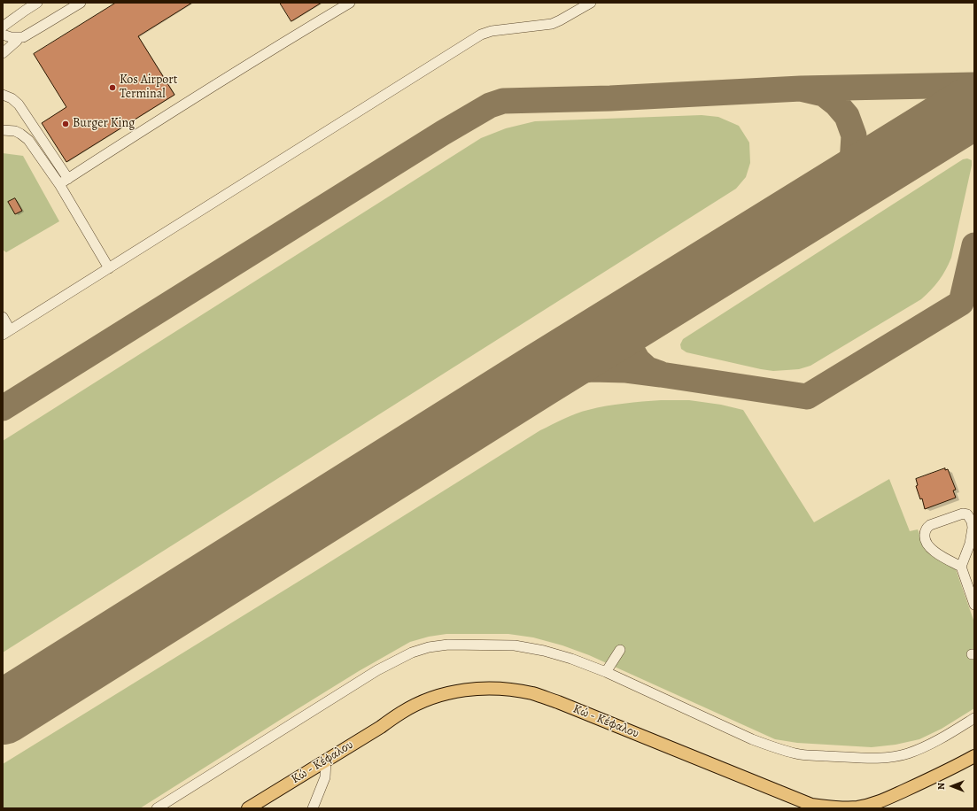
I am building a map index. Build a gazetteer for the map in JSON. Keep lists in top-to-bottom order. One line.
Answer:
{"streets":{"main road":["Κώ - Κέφαλου"]},"places":["Kos Airport Terminal","Burger King"],"north":"left"}
